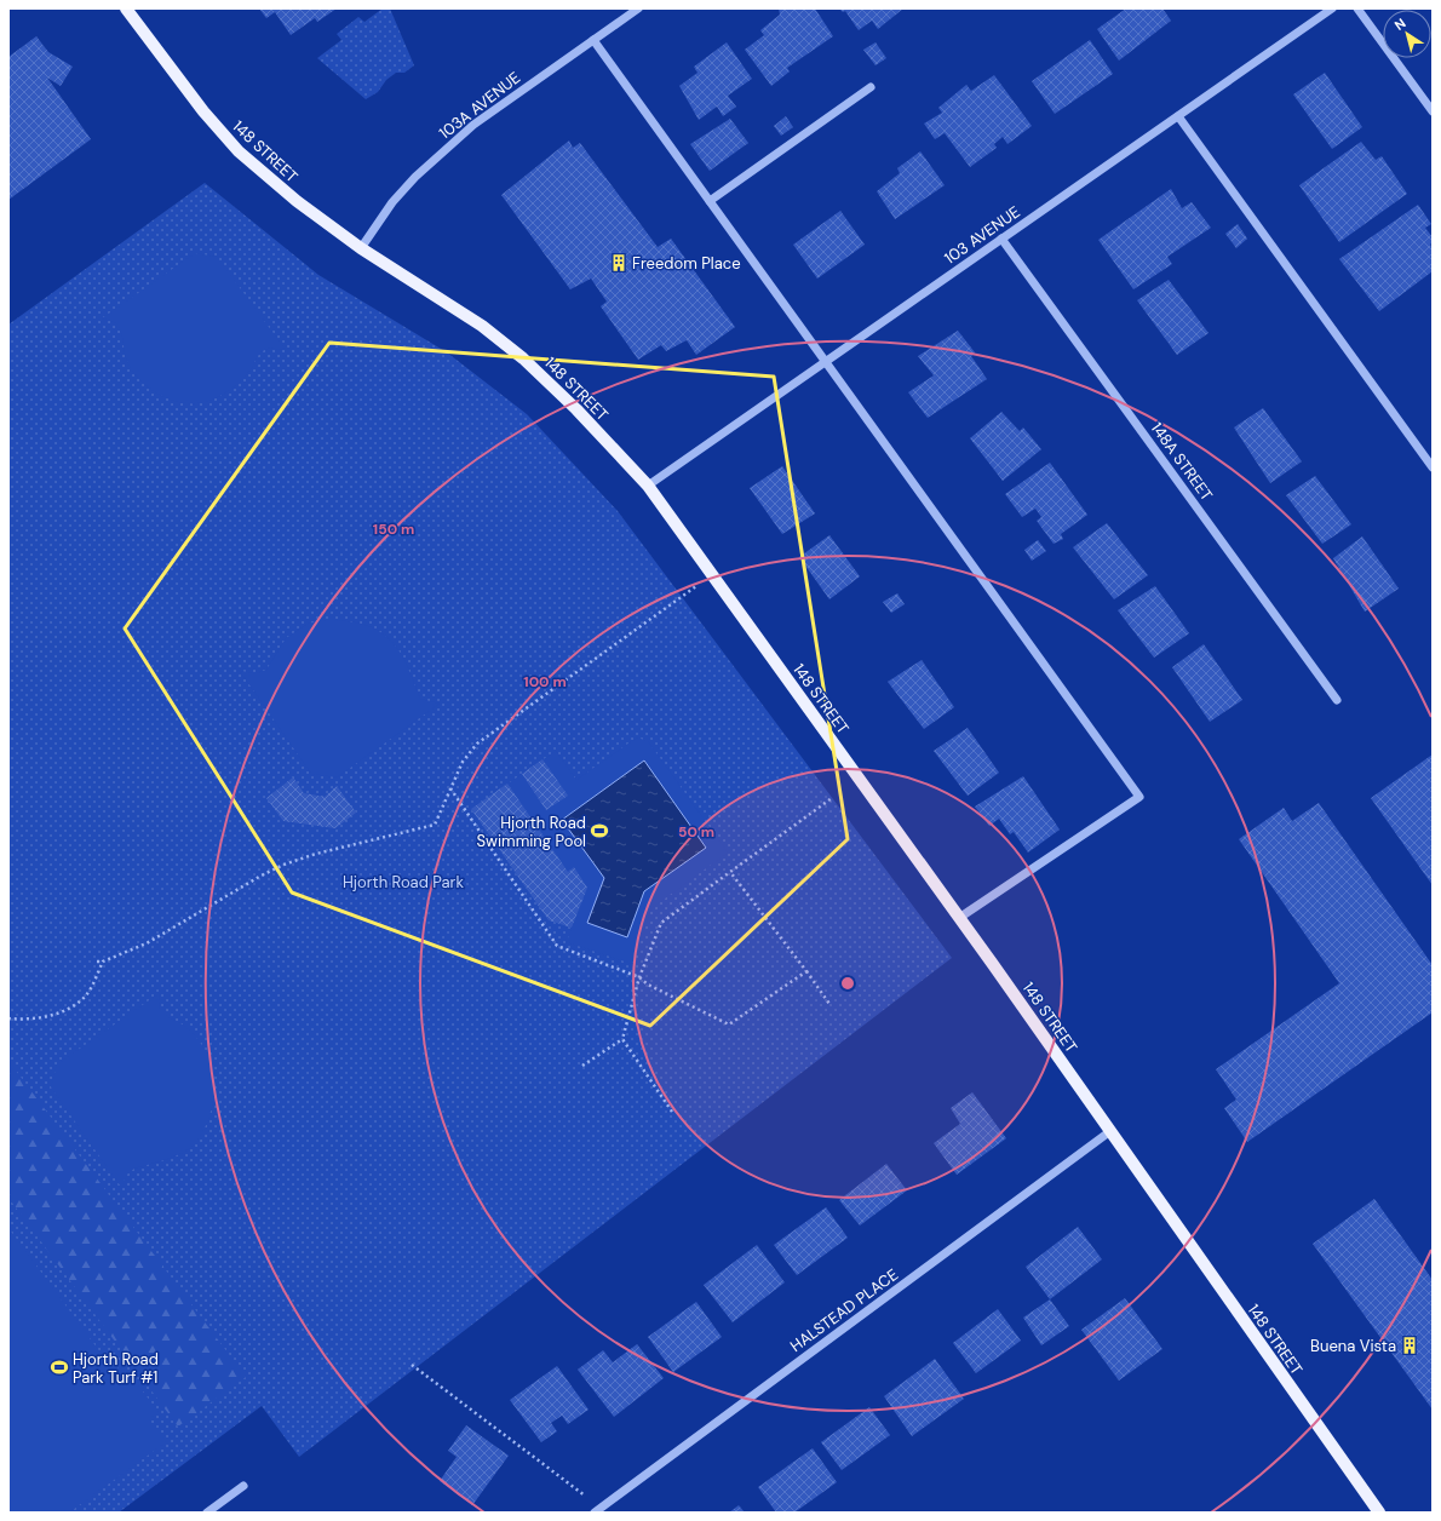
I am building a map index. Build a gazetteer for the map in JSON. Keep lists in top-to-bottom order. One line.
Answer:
{"streets":{"main road":["148 STREET"],"street":["103A AVENUE","103 AVENUE","148A STREET","HALSTEAD PLACE"]},"crossings":[["103A AVENUE","148 STREET"],["148 STREET","103 AVENUE"],["148 STREET","HALSTEAD PLACE"],["103 AVENUE","148A STREET"]],"parks":["Hjorth Road Park"],"places":{"building":["Freedom Place","Buena Vista"],"sports":["Hjorth Road Swimming Pool","Hjorth Road Park Turf #1"]},"north":"top left","rings":["150 m","100 m","50 m"]}
